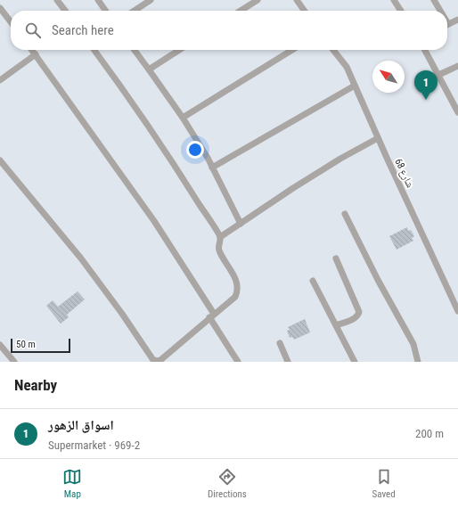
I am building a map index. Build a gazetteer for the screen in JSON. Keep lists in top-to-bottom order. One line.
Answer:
{"streets":{"street":["شارع 68"]},"scale_bar":"50 m","north":"top left","page":{"search":"Search here","pins":"1","scale":"50 m","heading":"Nearby","list":[{"mark":"1","name":"اسواق الزهور","note":"Supermarket · 969-2","value":"200 m"}],"nav":["Map","Directions","Saved"]}}
